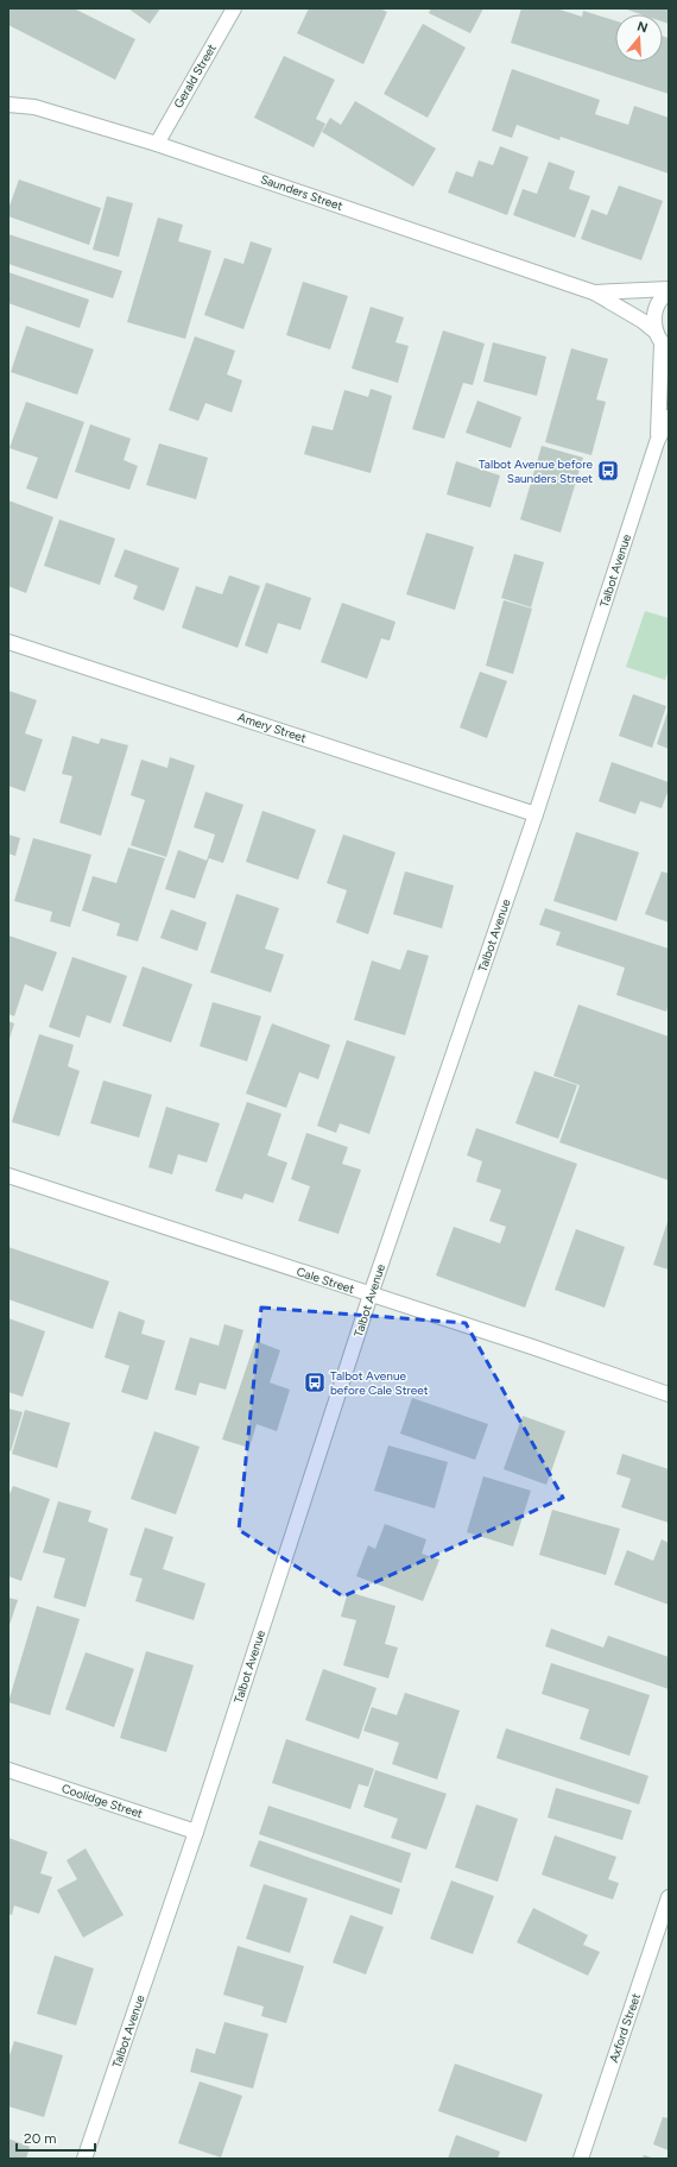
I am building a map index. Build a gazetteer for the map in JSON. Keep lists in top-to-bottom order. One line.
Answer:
{"streets":{"street":["Gerald Street","Saunders Street","Talbot Avenue","Amery Street","Cale Street","Coolidge Street","Axford Street"]},"crossings":[["Gerald Street","Saunders Street"],["Saunders Street","Talbot Avenue"],["Talbot Avenue","Amery Street"],["Talbot Avenue","Cale Street"],["Talbot Avenue","Coolidge Street"]],"places":{"bus stop":["Talbot Avenue before Saunders Street","Talbot Avenue before Cale Street"]},"scale_bar":"20 m","north":"top"}
